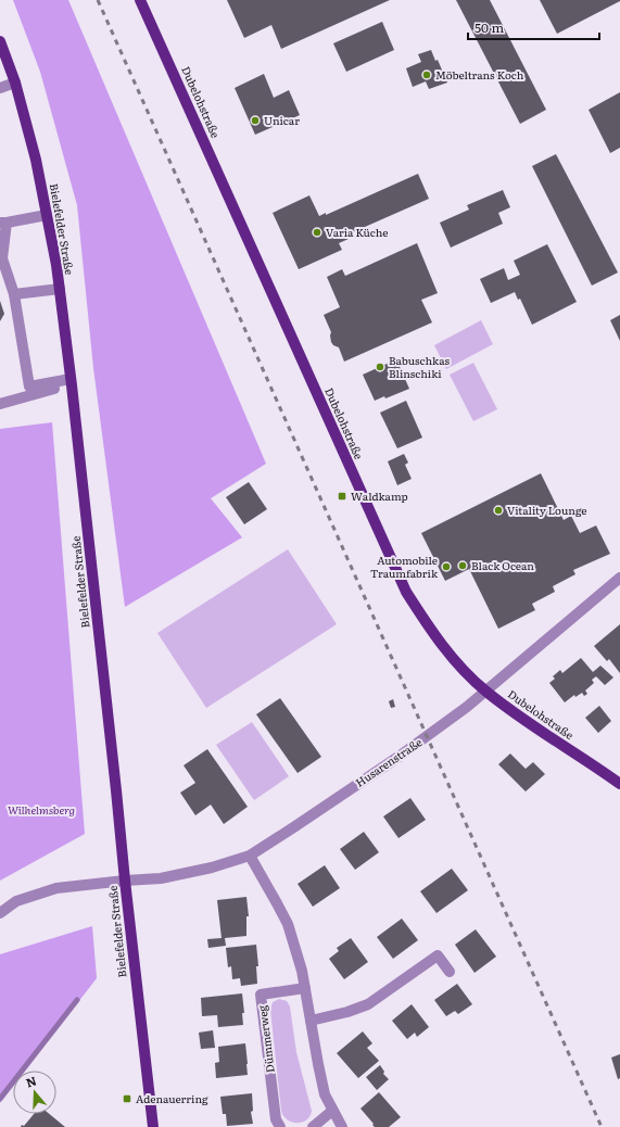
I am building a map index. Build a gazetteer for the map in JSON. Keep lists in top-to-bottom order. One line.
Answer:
{"streets":{"main road":["Dubelohstraße","Bielefelder Straße"],"street":["Husarenstraße","Dümmerweg"]},"crossings":[["Dubelohstraße","Husarenstraße"],["Bielefelder Straße","Husarenstraße"]],"parks":["Wilhelmsberg"],"places":{"other":["Möbeltrans Koch","Unicar","Varia Küche","Babuschkas Blinschiki","Vitality Lounge","Black Ocean","Automobile Traumfabrik"],"transit":["Waldkamp","Adenauerring"]},"scale_bar":"50 m","north":"top"}
